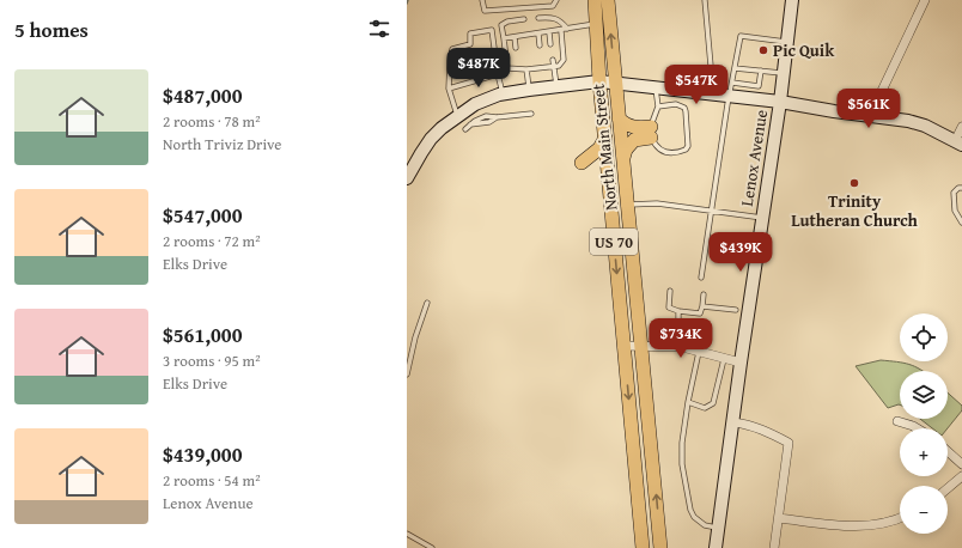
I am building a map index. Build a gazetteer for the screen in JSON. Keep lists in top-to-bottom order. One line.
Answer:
{"streets":{"main road":["North Main Street","US 70"],"street":["Lenox Avenue"]},"places":["Pic Quik","Trinity Lutheran Church"],"page":{"heading":"5 homes","price":["$487K","$547K","$561K","$439K","$734K"],"list":[{"name":"$487,000","note":"2 rooms · 78 m² · North Triviz Drive"},{"name":"$547,000","note":"2 rooms · 72 m² · Elks Drive"},{"name":"$561,000","note":"3 rooms · 95 m² · Elks Drive"},{"name":"$439,000","note":"2 rooms · 54 m² · Lenox Avenue"}],"map_buttons":["+","−"]}}
